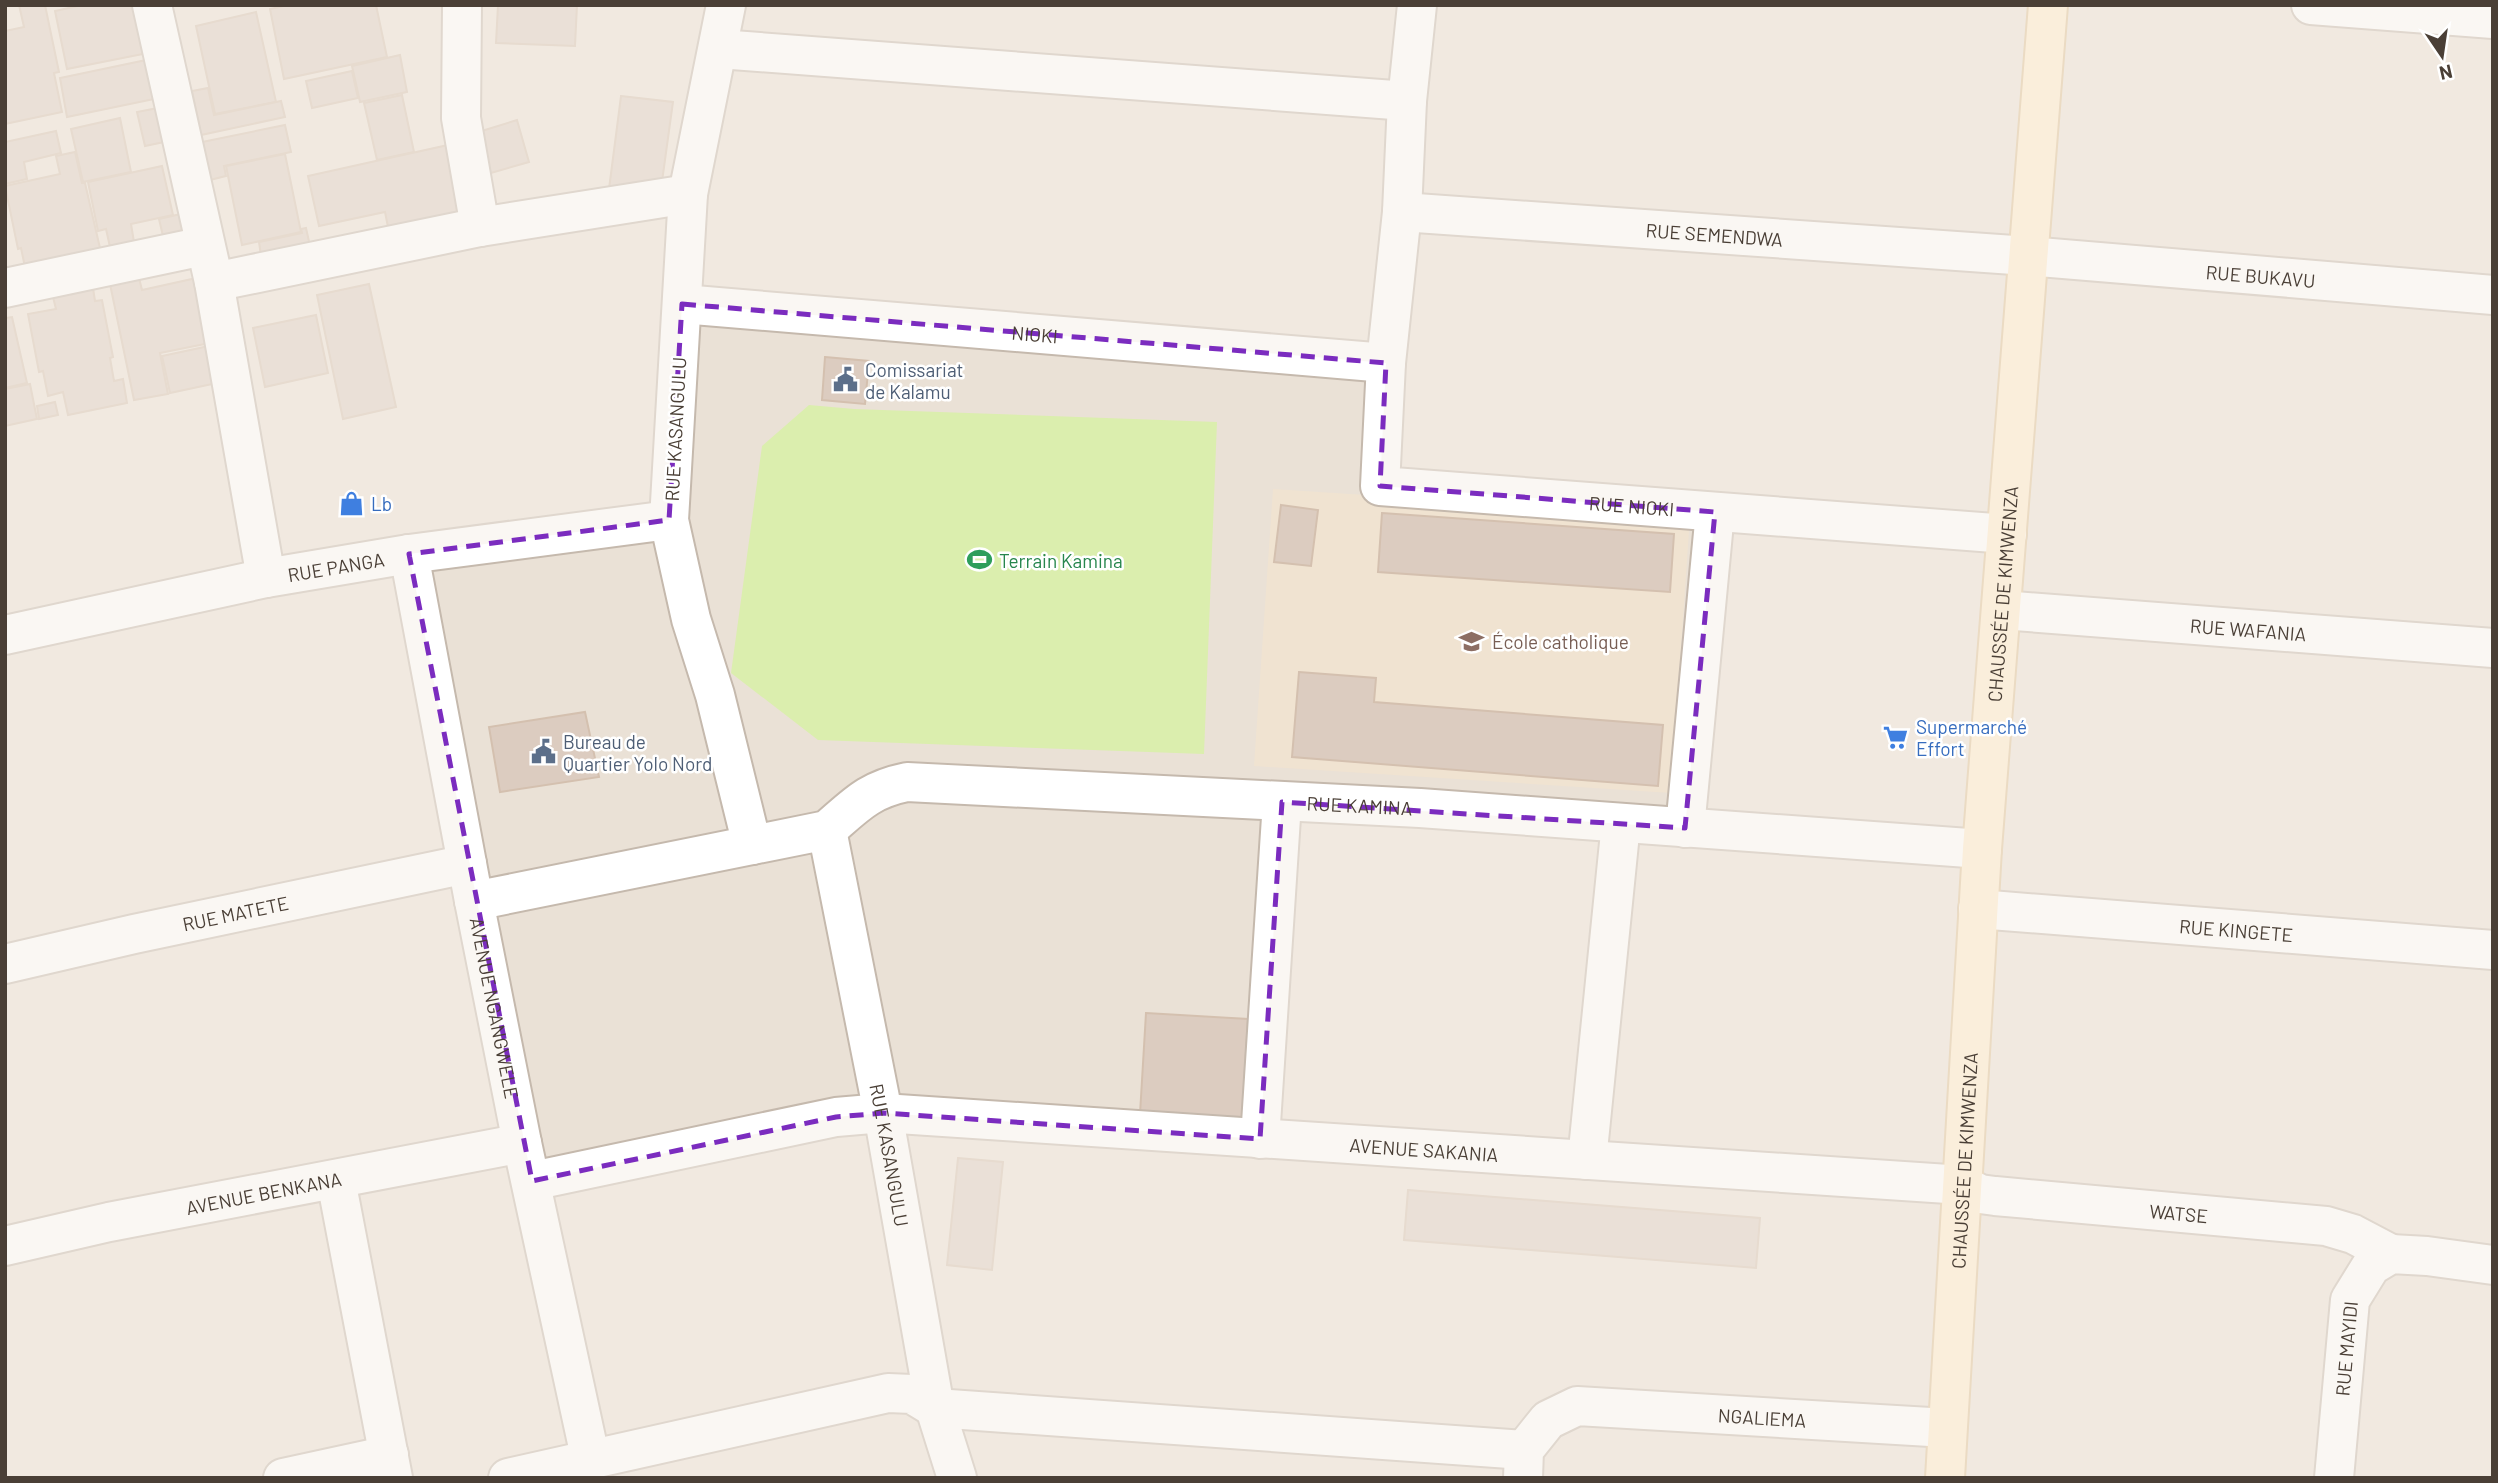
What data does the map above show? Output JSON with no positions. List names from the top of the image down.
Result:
{
  "streets": {
    "street": [
      "RUE SEMENDWA",
      "RUE BUKAVU",
      "NIOKI",
      "RUE KASANGULU",
      "RUE NIOKI",
      "RUE PANGA",
      "CHAUSSÉE DE KIMWENZA",
      "RUE WAFANIA",
      "RUE KAMINA",
      "RUE MATETE",
      "RUE KINGETE",
      "AVENUE NGANGWELE",
      "AVENUE SAKANIA",
      "AVENUE BENKANA",
      "WATSE",
      "RUE MAYIDI",
      "NGALIEMA"
    ]
  },
  "crossings": [
    ["RUE SEMENDWA", "RUE BUKAVU"],
    ["RUE SEMENDWA", "CHAUSSÉE DE KIMWENZA"],
    ["RUE BUKAVU", "CHAUSSÉE DE KIMWENZA"],
    ["NIOKI", "RUE KASANGULU"],
    ["NIOKI", "RUE NIOKI"],
    ["RUE KASANGULU", "RUE PANGA"],
    ["RUE KASANGULU", "RUE KAMINA"],
    ["RUE KASANGULU", "AVENUE SAKANIA"],
    ["RUE NIOKI", "CHAUSSÉE DE KIMWENZA"],
    ["RUE PANGA", "AVENUE NGANGWELE"],
    ["CHAUSSÉE DE KIMWENZA", "RUE WAFANIA"],
    ["CHAUSSÉE DE KIMWENZA", "RUE KAMINA"],
    ["CHAUSSÉE DE KIMWENZA", "RUE KINGETE"],
    ["CHAUSSÉE DE KIMWENZA", "AVENUE SAKANIA"],
    ["CHAUSSÉE DE KIMWENZA", "WATSE"],
    ["CHAUSSÉE DE KIMWENZA", "NGALIEMA"],
    ["RUE MATETE", "AVENUE NGANGWELE"],
    ["AVENUE NGANGWELE", "AVENUE SAKANIA"],
    ["AVENUE NGANGWELE", "AVENUE BENKANA"],
    ["AVENUE SAKANIA", "WATSE"],
    ["WATSE", "RUE MAYIDI"]
  ],
  "places": {
    "public building": ["Comissariat de Kalamu", "Bureau de Quartier Yolo Nord"],
    "shop": ["Lb"],
    "sports": ["Terrain Kamina"],
    "school or university": ["École catholique"],
    "supermarket": ["Supermarché Effort"]
  },
  "north": "bottom"
}
